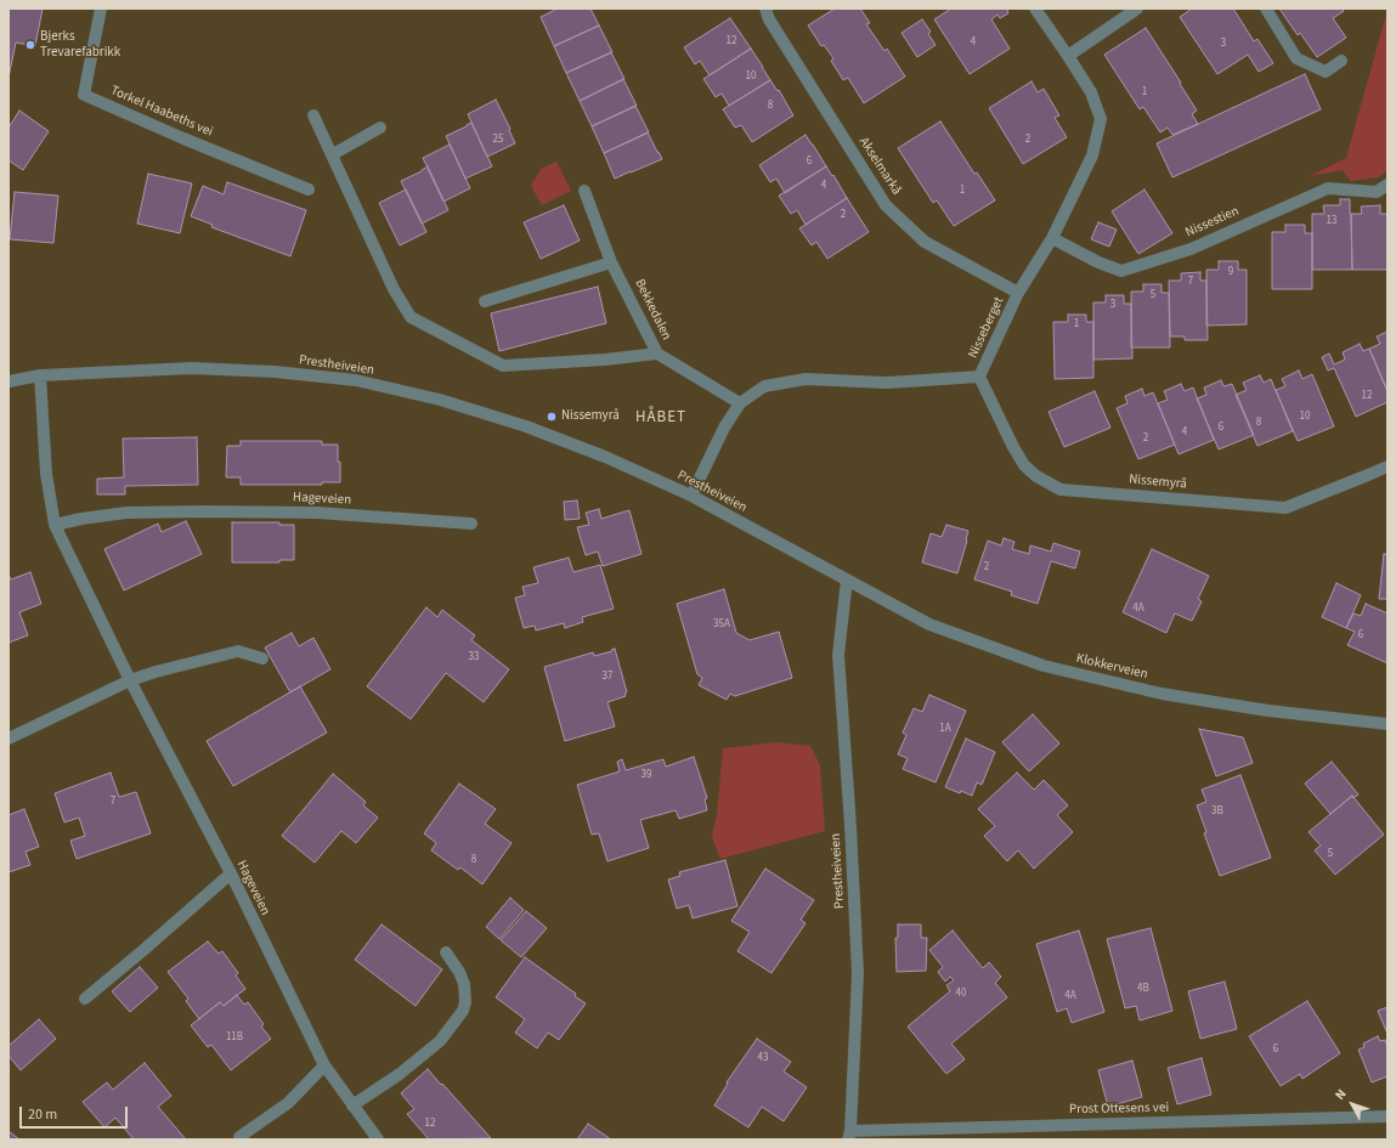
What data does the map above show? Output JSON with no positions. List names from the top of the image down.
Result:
{
  "streets": {
    "street": [
      "Torkel Haabeths vei",
      "Akselmarkå",
      "Nissestien",
      "Bekkedalen",
      "Nisseberget",
      "Prestheiveien",
      "Nissemyrå",
      "Hageveien",
      "Klokkerveien",
      "Prost Ottesens vei"
    ]
  },
  "crossings": [
    ["Akselmarkå", "Nisseberget"],
    ["Nissestien", "Nisseberget"],
    ["Bekkedalen", "Nisseberget"],
    ["Nisseberget", "Prestheiveien"],
    ["Nisseberget", "Nissemyrå"],
    ["Prestheiveien", "Hageveien"],
    ["Prestheiveien", "Klokkerveien"],
    ["Prestheiveien", "Prost Ottesens vei"]
  ],
  "districts": ["HÅBET"],
  "places": ["Bjerks Trevarefabrikk", "Nissemyrå"],
  "house_numbers": [
    "12",
    "4",
    "3",
    "10",
    "1",
    "8",
    "25",
    "2",
    "6",
    "4",
    "1",
    "2",
    "13",
    "9",
    "7",
    "5",
    "3",
    "1",
    "12",
    "10",
    "8",
    "6",
    "4",
    "2",
    "2",
    "4A",
    "35A",
    "6",
    "33",
    "37",
    "1A",
    "39",
    "7",
    "3B",
    "5",
    "8",
    "4B",
    "40",
    "4A",
    "11B",
    "6",
    "43",
    "12"
  ],
  "scale_bar": "20 m",
  "north": "top left"
}
